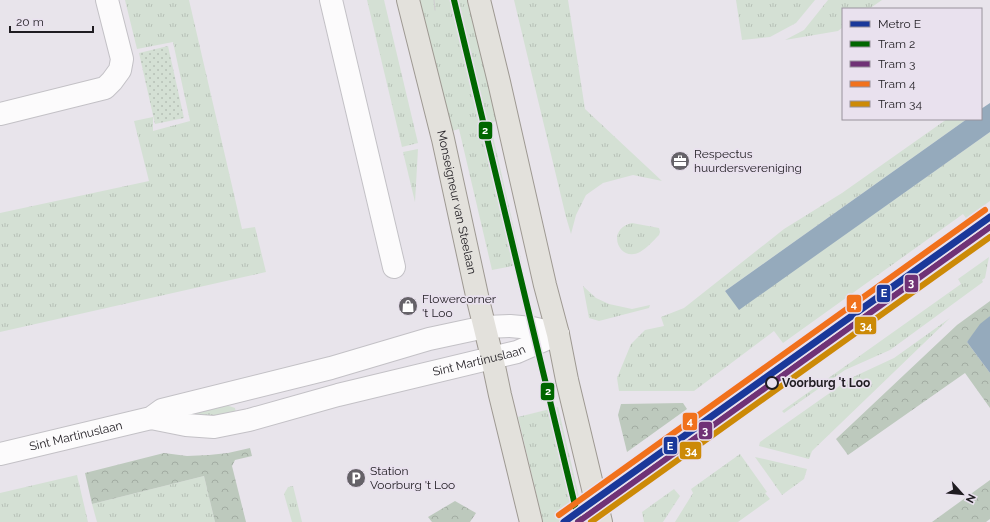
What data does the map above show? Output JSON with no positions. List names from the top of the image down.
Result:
{
  "streets": {
    "main road": ["Monseigneur van Steelaan"],
    "street": ["Sint Martinuslaan"]
  },
  "crossings": [
    ["Monseigneur van Steelaan", "Sint Martinuslaan"]
  ],
  "places": {
    "office": ["Respectus huurdersvereniging"],
    "shop": ["Flowercorner 't Loo"],
    "other": ["Voorburg 't Loo"],
    "parking": ["Station Voorburg 't Loo"]
  },
  "lines": [
    "tram line 2",
    "tram line 4",
    "metro line E",
    "tram line 3",
    "tram line 34"
  ],
  "legend": [
    "Metro E",
    "Tram 2",
    "Tram 3",
    "Tram 4",
    "Tram 34"
  ],
  "scale_bar": "20 m",
  "north": "bottom right"
}
